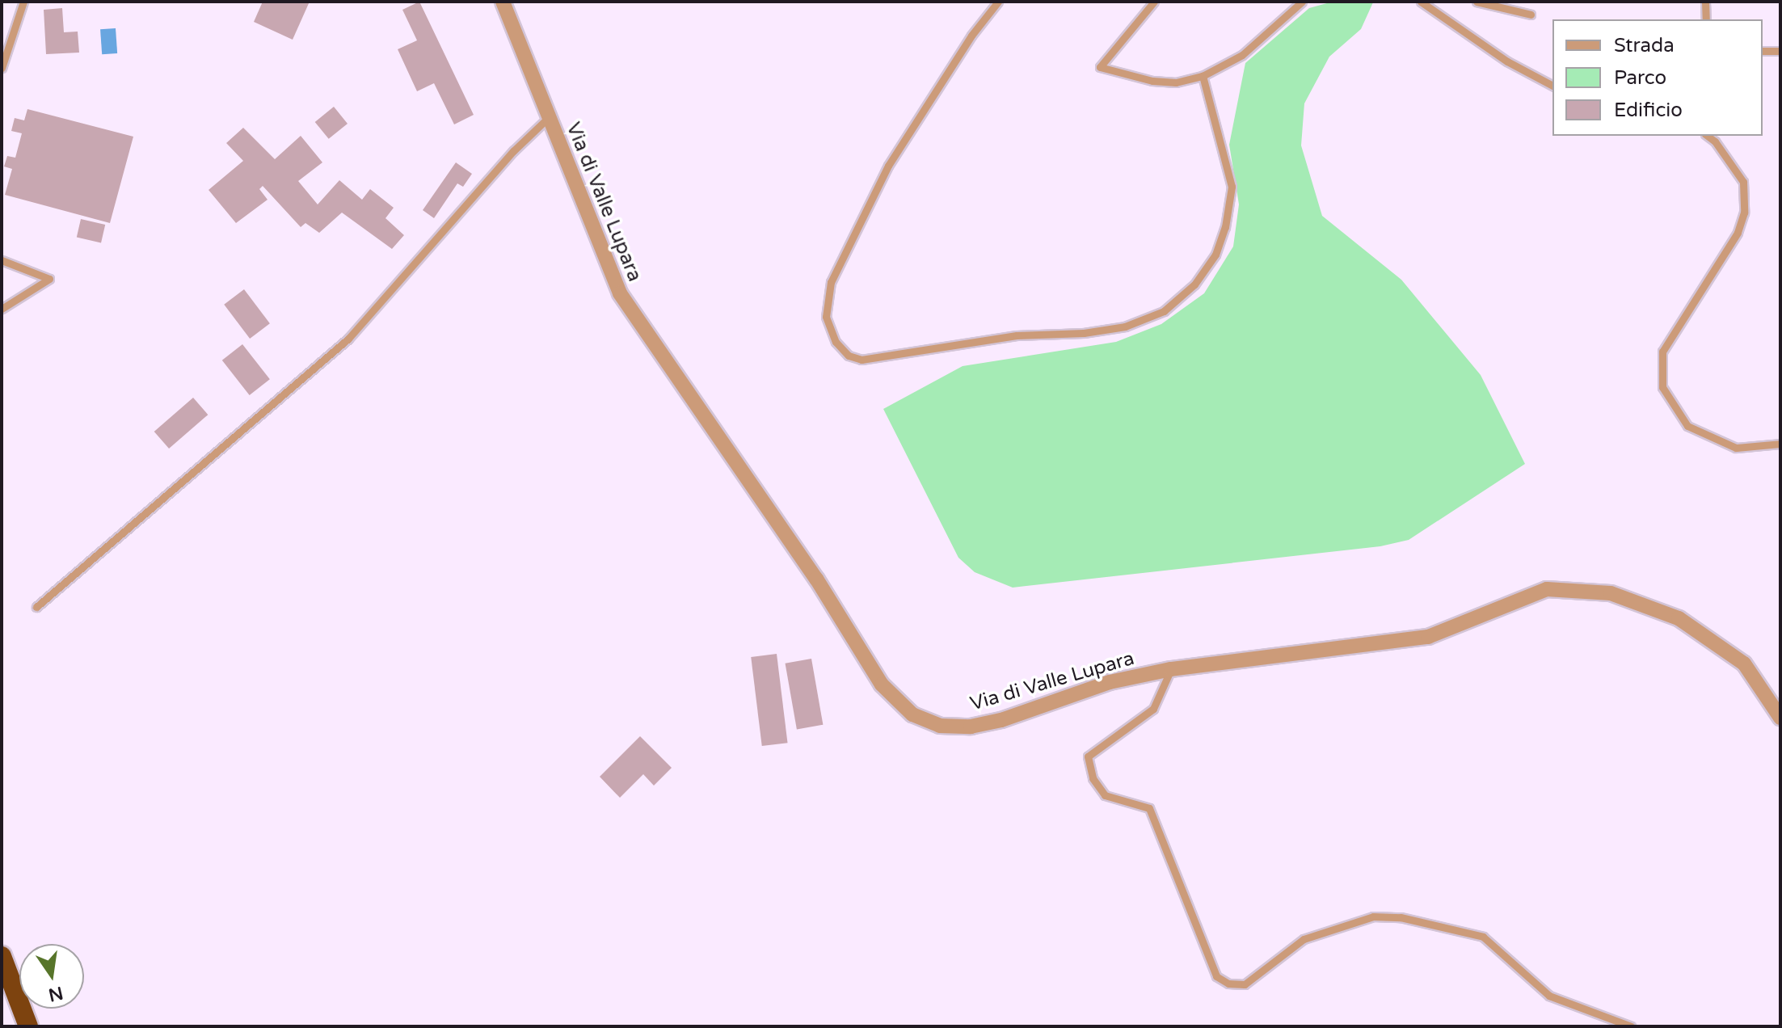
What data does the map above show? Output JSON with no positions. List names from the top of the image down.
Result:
{
  "streets": {
    "street": ["Via di Valle Lupara"]
  },
  "legend": ["Strada", "Parco", "Edificio"],
  "north": "bottom"
}
